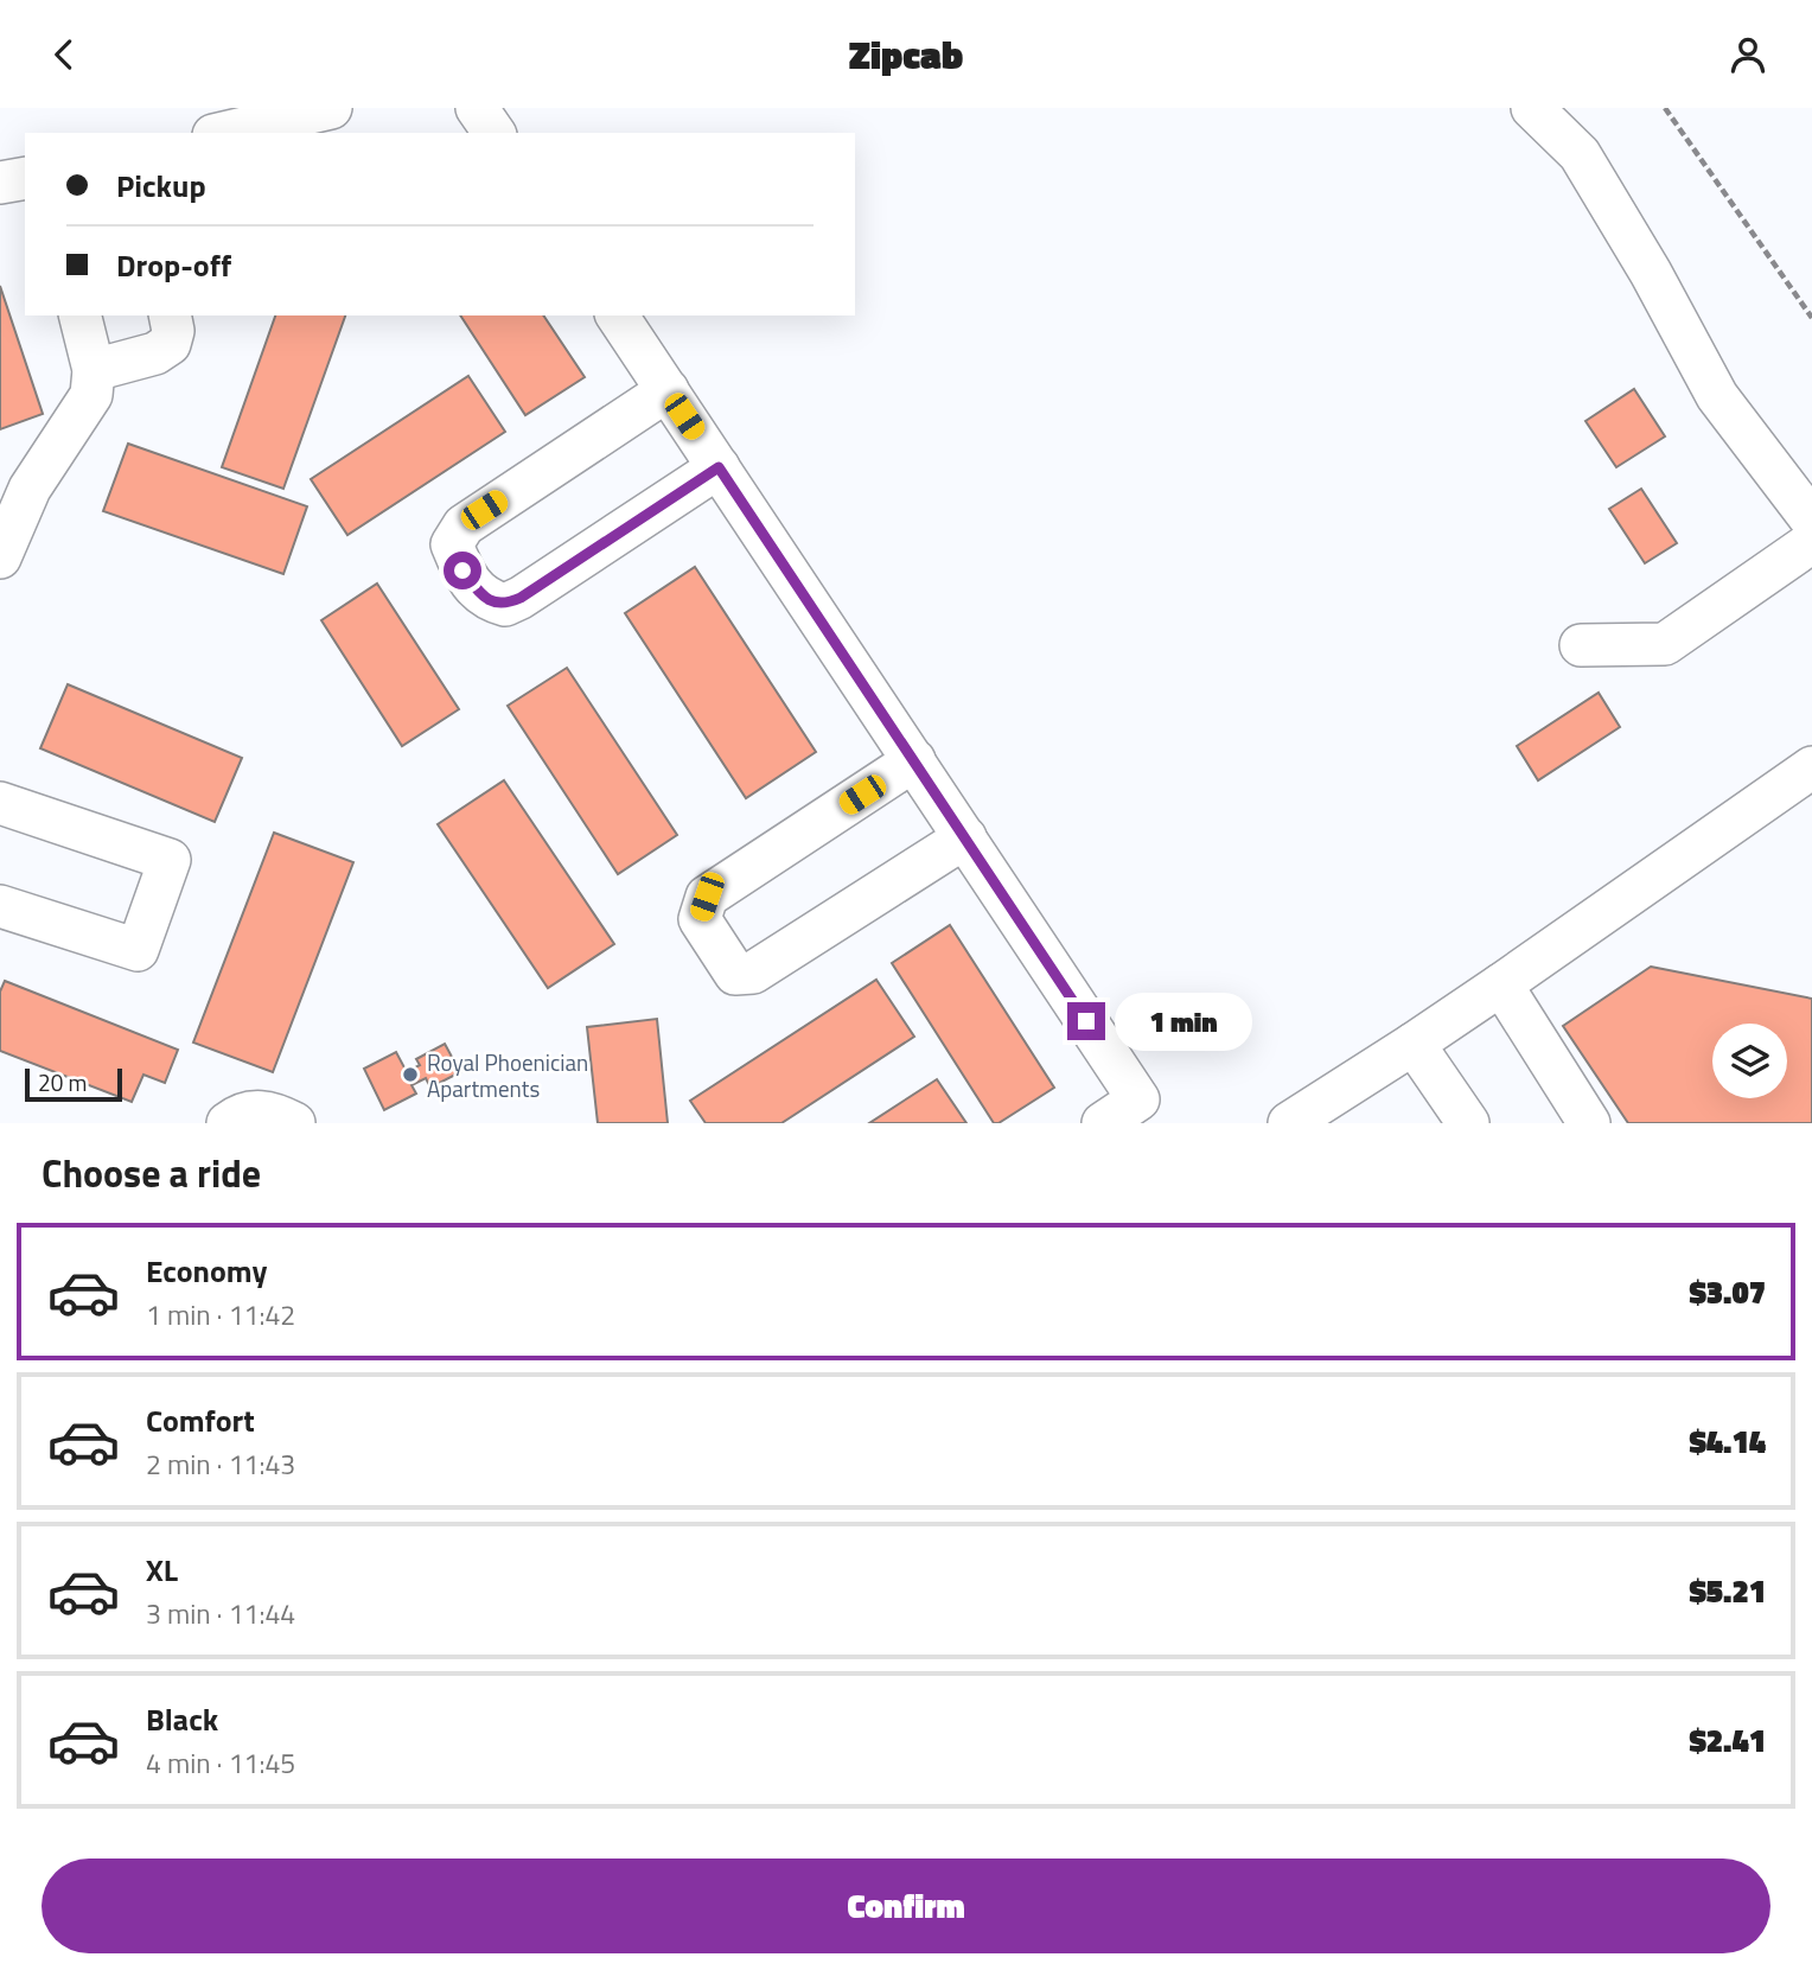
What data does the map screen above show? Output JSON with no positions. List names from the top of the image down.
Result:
{
  "places": ["Royal Phoenician Apartments"],
  "scale_bar": "20 m",
  "page": {
    "header": "Zipcab",
    "banner": ["Pickup", "Drop-off"],
    "bubble": "1 min",
    "scale": "20 m",
    "heading": "Choose a ride",
    "list": [
      {
        "name": "Economy",
        "note": "1 min · 11:42",
        "value": "$3.07"
      },
      {
        "name": "Comfort",
        "note": "2 min · 11:43",
        "value": "$4.14"
      },
      {
        "name": "XL",
        "note": "3 min · 11:44",
        "value": "$5.21"
      },
      {
        "name": "Black",
        "note": "4 min · 11:45",
        "value": "$2.41"
      }
    ],
    "buttons": "Confirm"
  }
}
